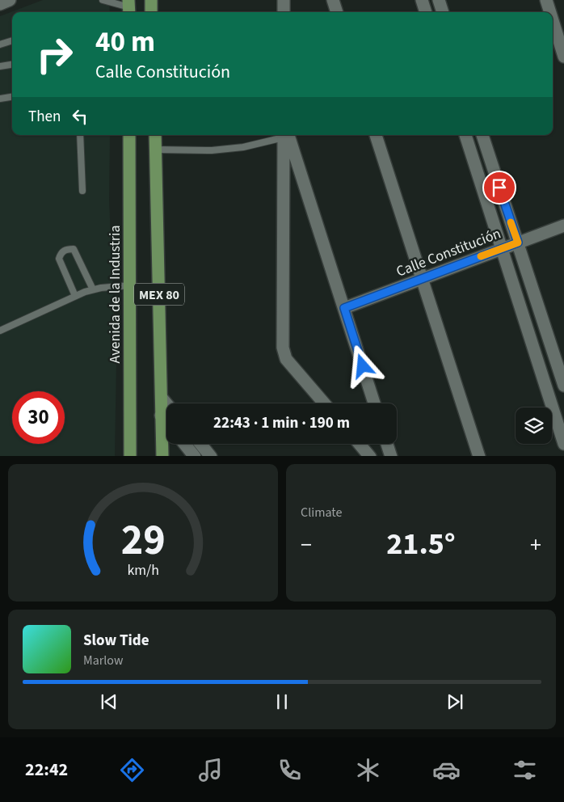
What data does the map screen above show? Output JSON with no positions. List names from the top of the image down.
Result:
{
  "streets": {
    "main road": ["Avenida de la Industria", "MEX 80"],
    "street": ["Calle Constitución"]
  },
  "page": {
    "turn": ["40 m", "Calle Constitución"],
    "then": "Then",
    "limit": "30",
    "trip": "22:43 · 1 min · 190 m",
    "tile": "Climate",
    "heat": ["−", "21.5°", "+"],
    "song": ["Slow Tide", "Marlow"],
    "tabs": "22:42",
    "gauge": ["29", "km/h"]
  }
}
